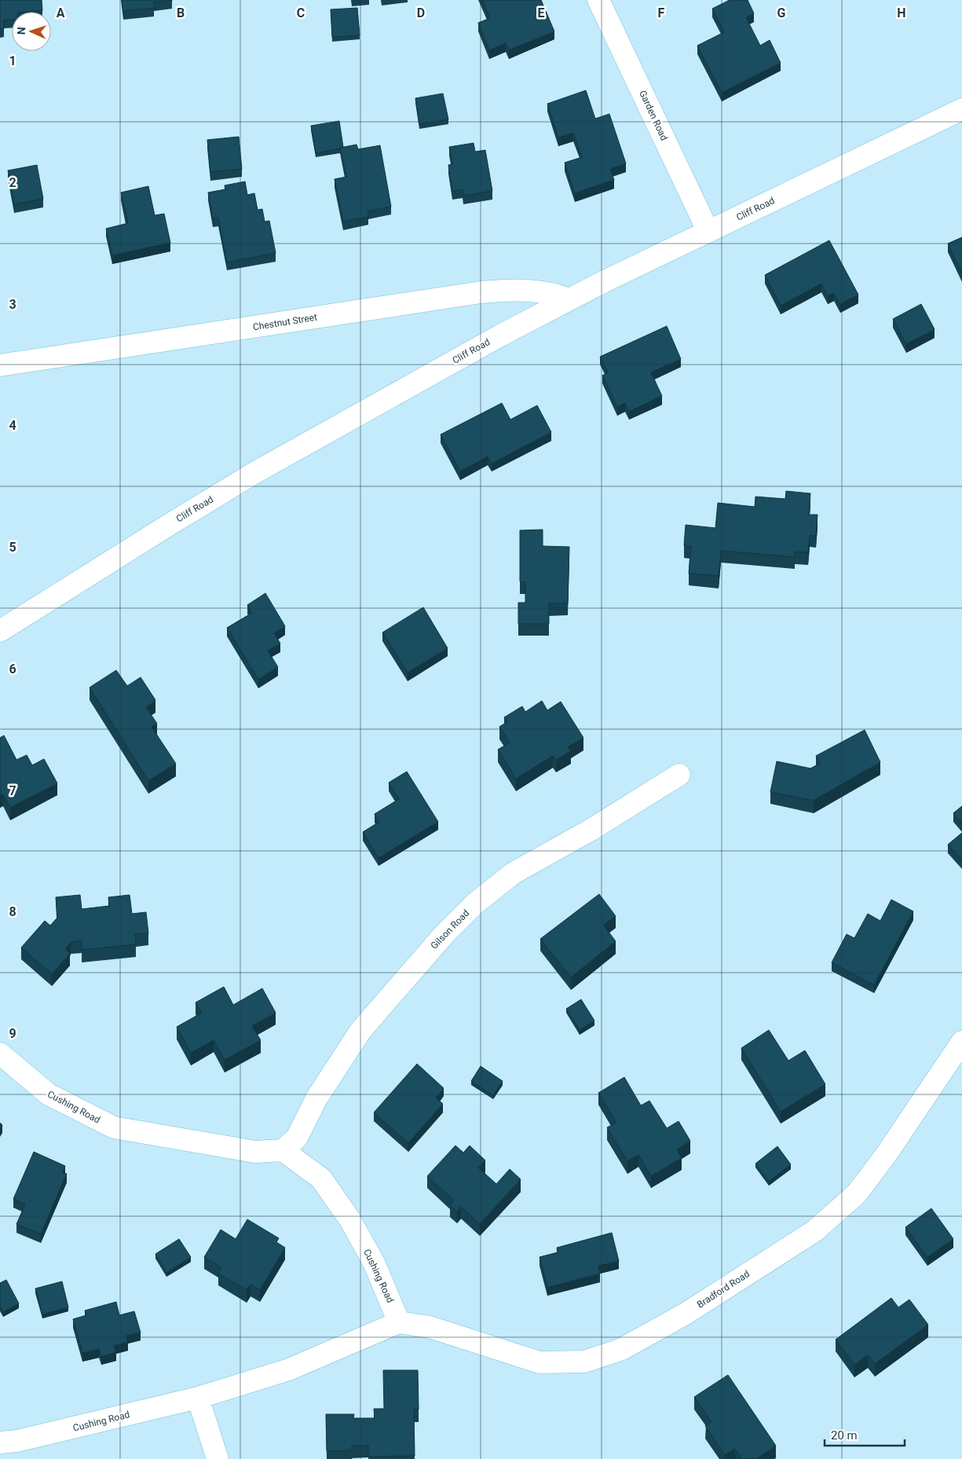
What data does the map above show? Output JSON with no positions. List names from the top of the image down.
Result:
{
  "streets": {
    "street": [
      "Garden Road",
      "Cliff Road",
      "Chestnut Street",
      "Gilson Road",
      "Cushing Road",
      "Bradford Road"
    ]
  },
  "crossings": [
    ["Garden Road", "Cliff Road"],
    ["Cliff Road", "Chestnut Street"],
    ["Gilson Road", "Cushing Road"],
    ["Cushing Road", "Bradford Road"]
  ],
  "scale_bar": "20 m",
  "north": "left",
  "grid": {
    "columns": [
      "A",
      "B",
      "C",
      "D",
      "E",
      "F",
      "G",
      "H"
    ],
    "rows": [
      "1",
      "2",
      "3",
      "4",
      "5",
      "6",
      "7",
      "8",
      "9"
    ]
  }
}
